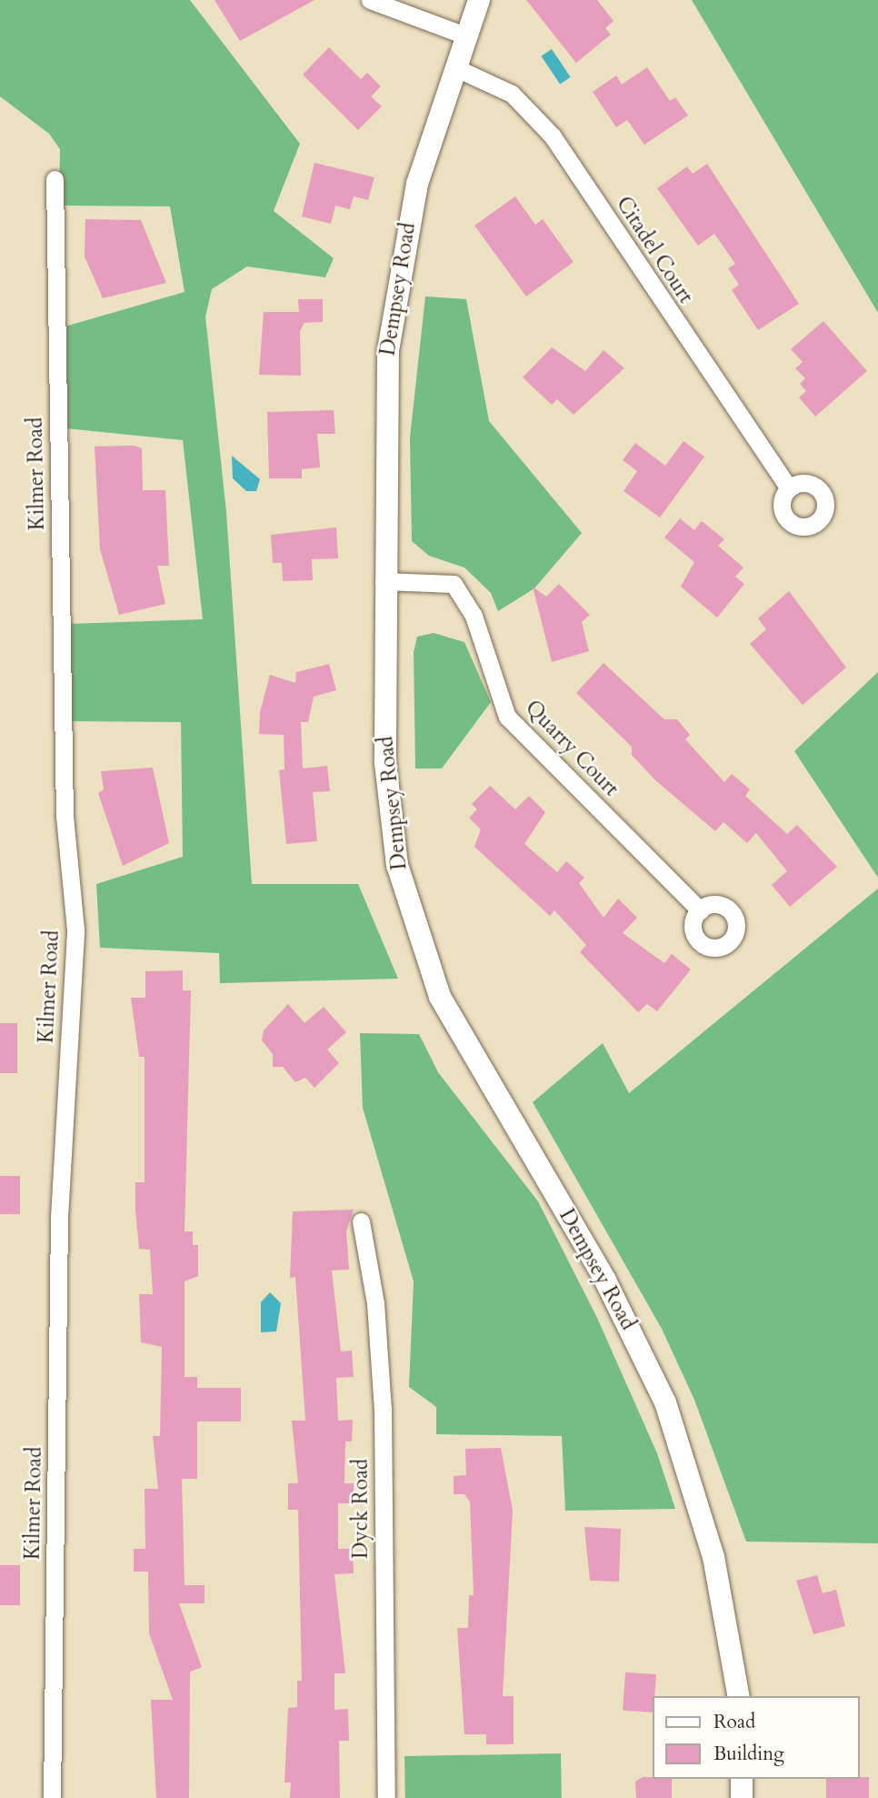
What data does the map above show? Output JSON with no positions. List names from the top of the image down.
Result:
{
  "streets": {
    "street": [
      "Citadel Court",
      "Dempsey Road",
      "Kilmer Road",
      "Quarry Court",
      "Dyck Road"
    ]
  },
  "crossings": [
    ["Citadel Court", "Dempsey Road"],
    ["Dempsey Road", "Quarry Court"]
  ],
  "legend": ["Road", "Building"]
}
